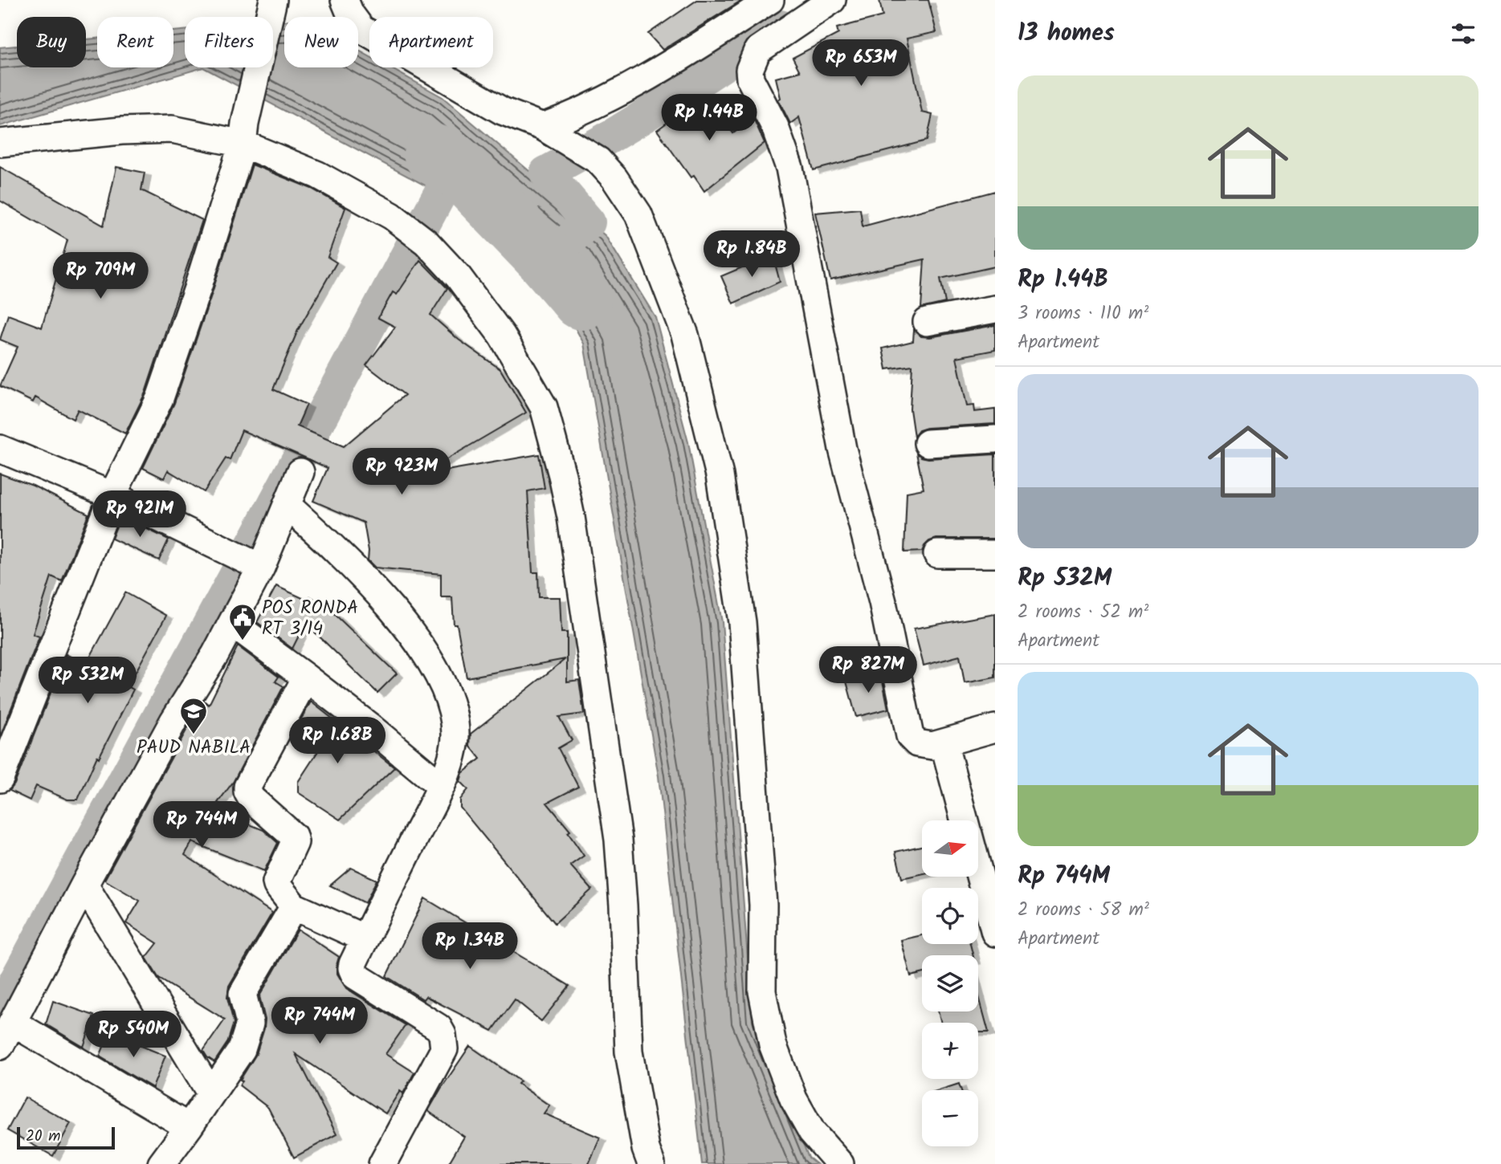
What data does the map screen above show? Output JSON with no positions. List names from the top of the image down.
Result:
{
  "places": {
    "public building": ["POS RONDA RT 3/14"],
    "school or university": ["PAUD NABILA"]
  },
  "scale_bar": "20 m",
  "north": "right",
  "page": {
    "heading": "13 homes",
    "chip": [
      "Buy",
      "Rent",
      "Filters",
      "New",
      "Apartment"
    ],
    "price": [
      "Rp 653M",
      "Rp 1.44B",
      "Rp 1.84B",
      "Rp 709M",
      "Rp 923M",
      "Rp 921M",
      "Rp 827M",
      "Rp 532M",
      "Rp 1.68B",
      "Rp 744M",
      "Rp 1.34B",
      "Rp 744M",
      "Rp 540M"
    ],
    "list": [
      {
        "name": "Rp 1.44B",
        "note": "3 rooms · 110 m² · Apartment"
      },
      {
        "name": "Rp 532M",
        "note": "2 rooms · 52 m² · Apartment"
      },
      {
        "name": "Rp 744M",
        "note": "2 rooms · 58 m² · Apartment"
      }
    ],
    "map_buttons": ["+", "−"],
    "scale": "20 m"
  }
}
